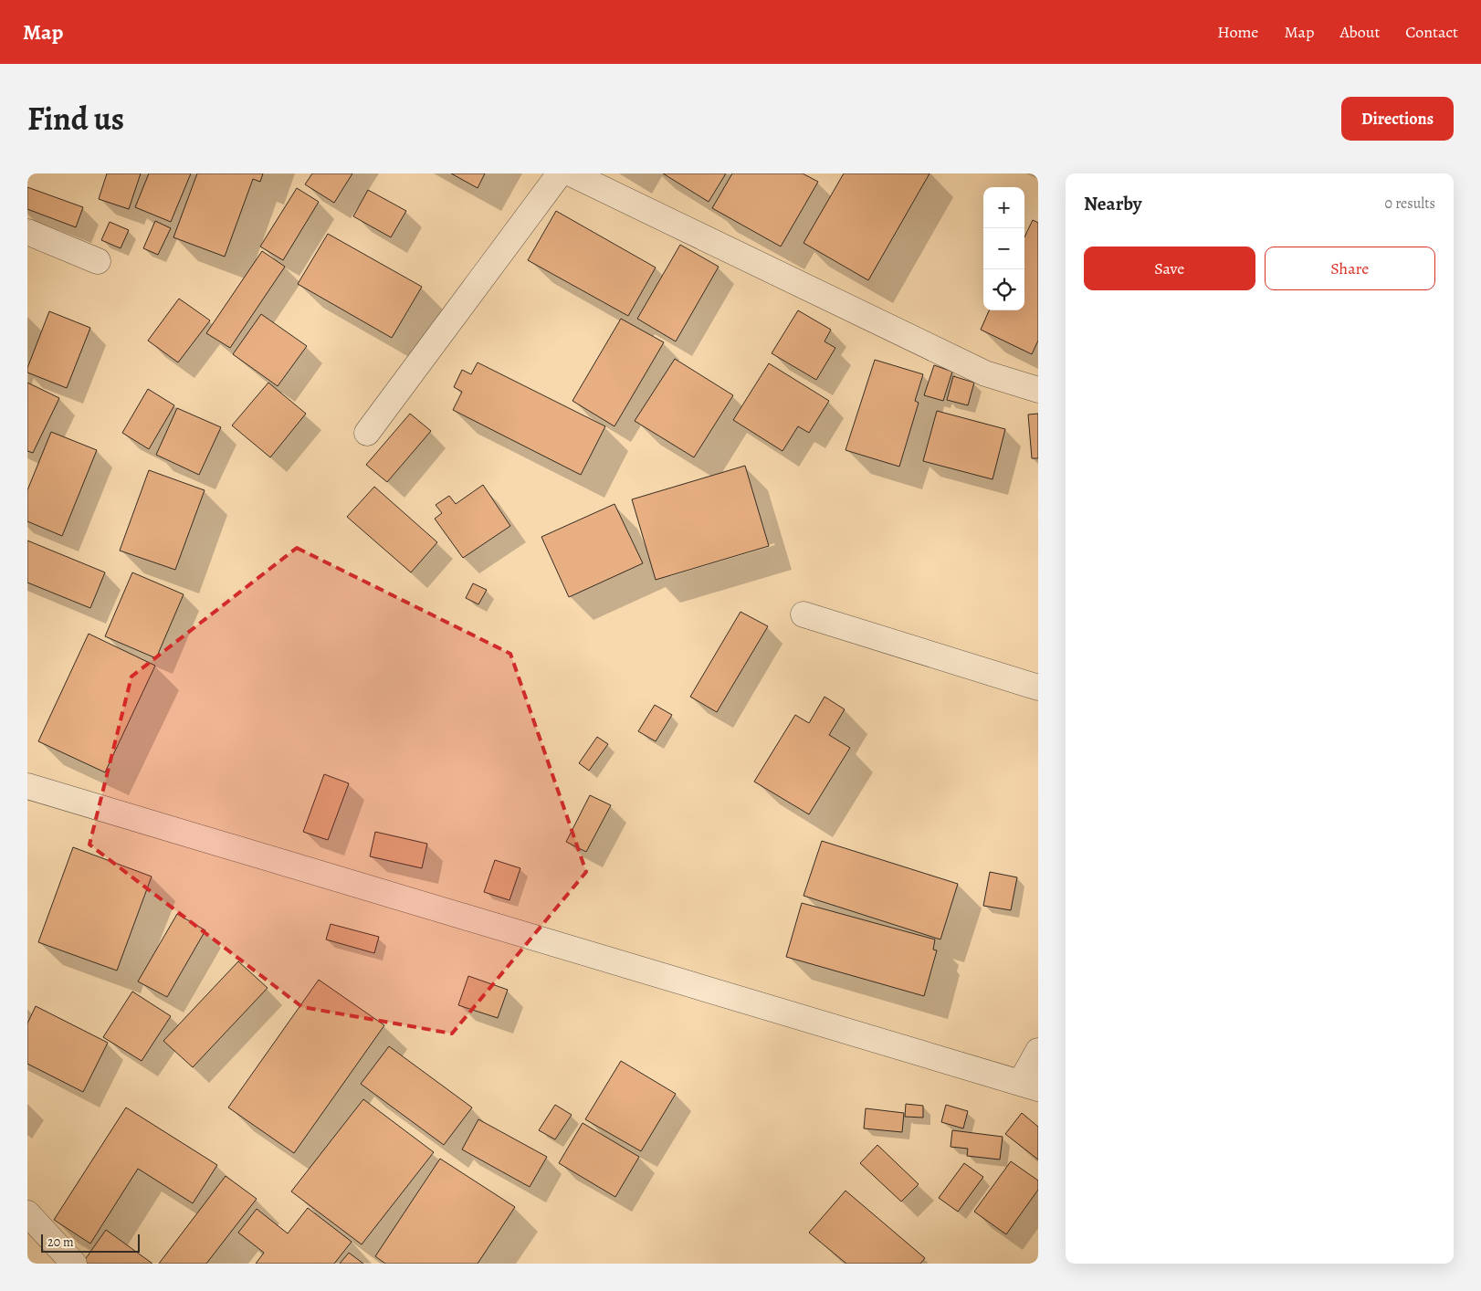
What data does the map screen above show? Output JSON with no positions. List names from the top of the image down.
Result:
{
  "scale_bar": "20 m",
  "page": {
    "header": "Map",
    "nav": [
      "Home",
      "Map",
      "About",
      "Contact"
    ],
    "title": "Find us",
    "buttons": [
      "Directions",
      ["Save", "Share"]
    ],
    "heading": ["Nearby", "0 results"],
    "map_buttons": ["+", "−"],
    "scale": "20 m"
  }
}
